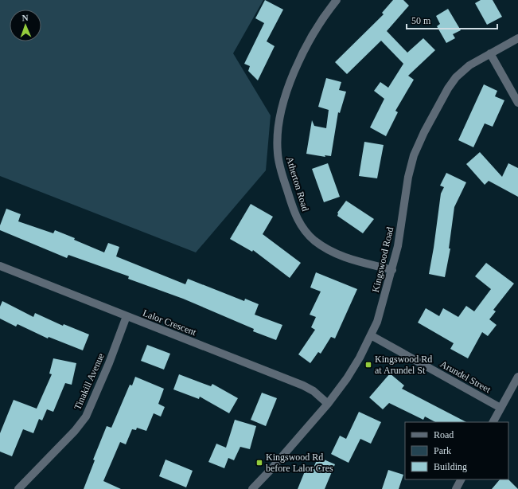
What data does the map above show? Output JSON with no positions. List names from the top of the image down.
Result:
{
  "streets": {
    "street": [
      "Atherton Road",
      "Kingswood Road",
      "Lalor Crescent",
      "Arundel Street",
      "Tinakill Avenue"
    ]
  },
  "crossings": [
    ["Atherton Road", "Kingswood Road"],
    ["Kingswood Road", "Lalor Crescent"],
    ["Kingswood Road", "Arundel Street"],
    ["Lalor Crescent", "Tinakill Avenue"]
  ],
  "places": {
    "transit": ["Kingswood Rd at Arundel St", "Kingswood Rd before Lalor Cres"]
  },
  "legend": ["Road", "Park", "Building"],
  "scale_bar": "50 m",
  "north": "top"
}
